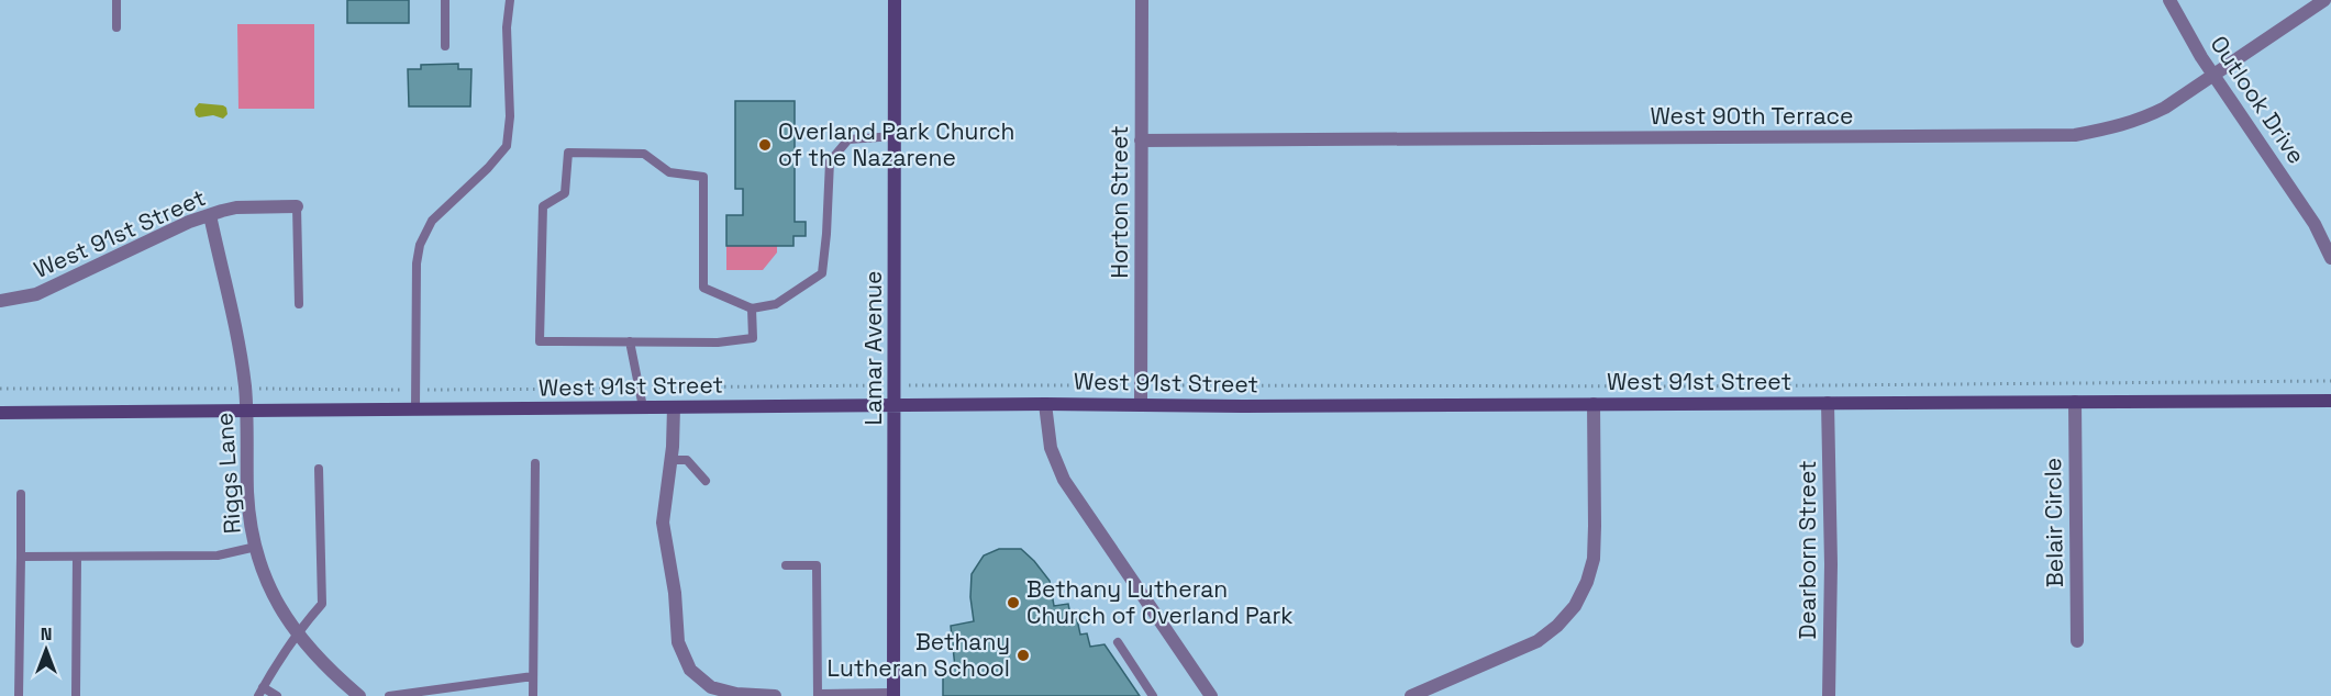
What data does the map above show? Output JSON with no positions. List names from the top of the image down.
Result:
{
  "streets": {
    "street": [
      "Outlook Drive",
      "West 90th Terrace",
      "Horton Street",
      "West 91st Street",
      "Lamar Avenue",
      "Riggs Lane",
      "Belair Circle",
      "Dearborn Street"
    ]
  },
  "crossings": [
    ["Outlook Drive", "West 90th Terrace"],
    ["West 90th Terrace", "Horton Street"],
    ["Horton Street", "West 91st Street"],
    ["West 91st Street", "Lamar Avenue"],
    ["West 91st Street", "Riggs Lane"],
    ["West 91st Street", "Belair Circle"],
    ["West 91st Street", "Dearborn Street"]
  ],
  "places": ["Overland Park Church of the Nazarene", "Bethany Lutheran Church of Overland Park", "Bethany Lutheran School"],
  "north": "top"
}
